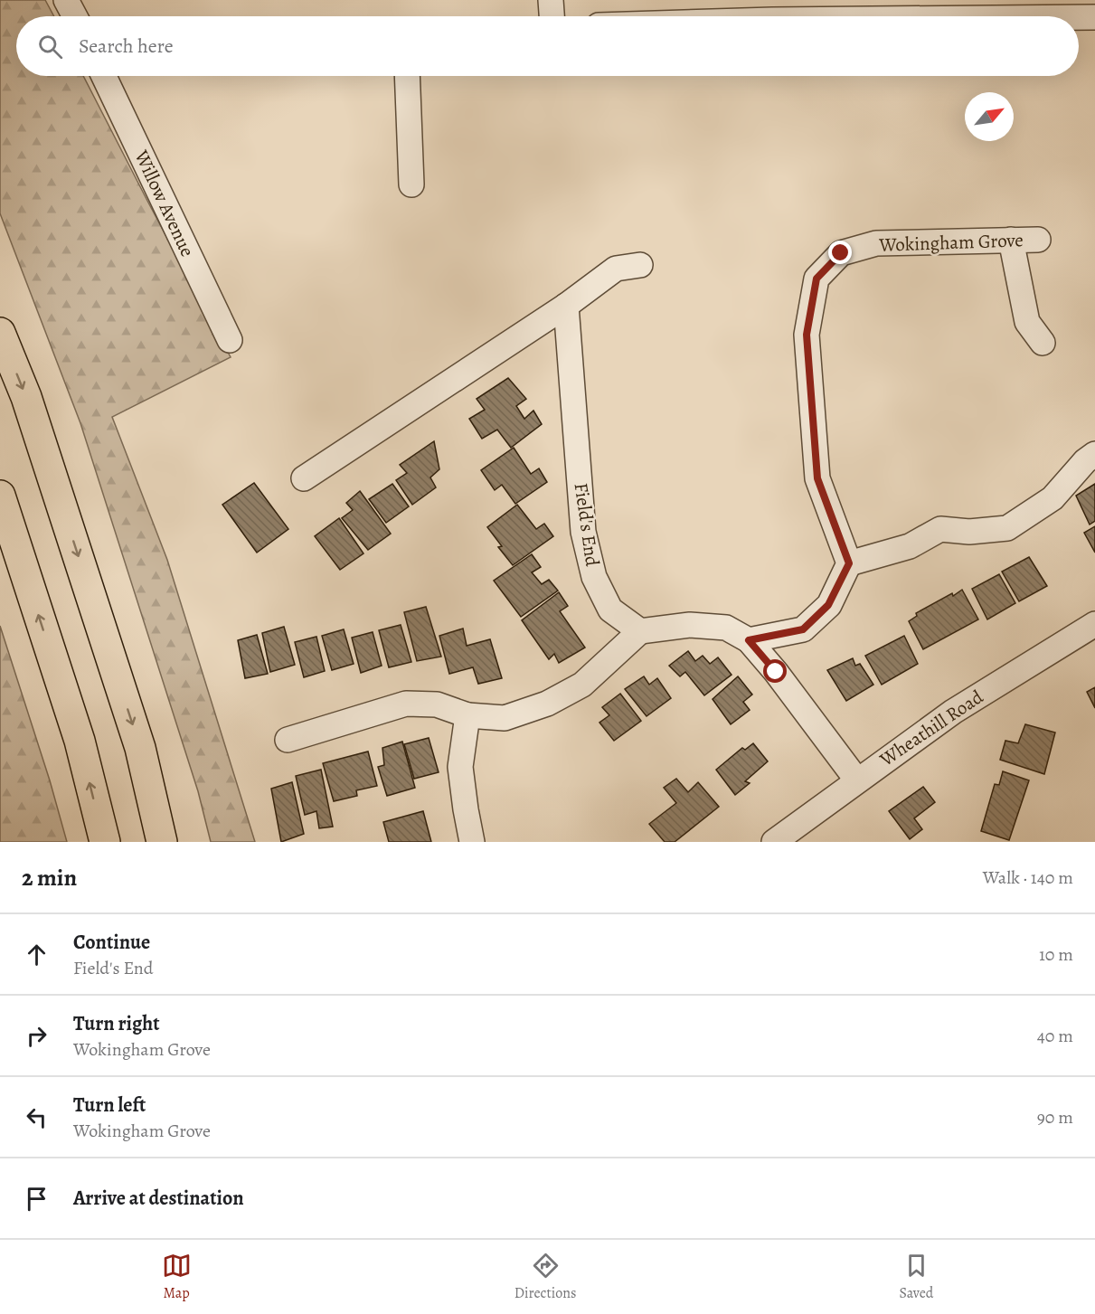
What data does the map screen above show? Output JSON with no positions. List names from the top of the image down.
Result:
{
  "streets": {
    "street": [
      "Willow Avenue",
      "Wokingham Grove",
      "Field's End",
      "Wheathill Road"
    ]
  },
  "north": "top right",
  "page": {
    "search": "Search here",
    "heading": ["2 min", "Walk · 140 m"],
    "list": [
      ["Continue", "Field's End", "10 m"],
      ["Turn right", "Wokingham Grove", "40 m"],
      ["Turn left", "Wokingham Grove", "90 m"],
      "Arrive at destination"
    ],
    "nav": ["Map", "Directions", "Saved"]
  }
}
